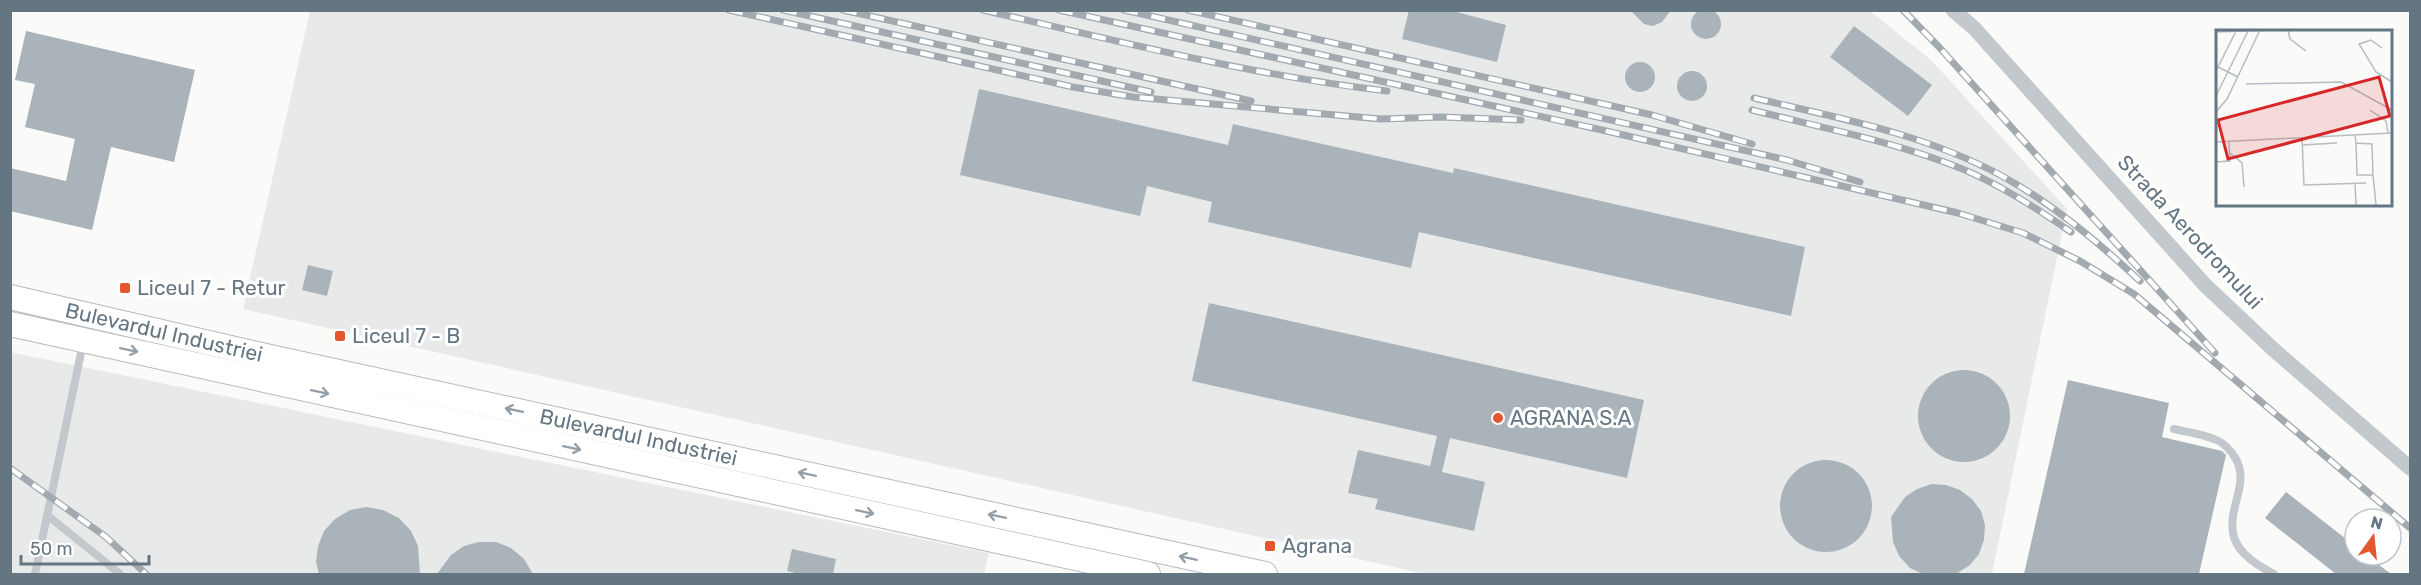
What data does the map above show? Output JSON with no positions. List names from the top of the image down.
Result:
{
  "streets": {
    "main road": ["Bulevardul Industriei"],
    "street": ["Strada Aerodromului"]
  },
  "places": {
    "transit": ["Liceul 7 - Retur", "Liceul 7 - B", "Agrana"],
    "other": ["AGRANA S.A"]
  },
  "scale_bar": "50 m",
  "north": "top"
}
